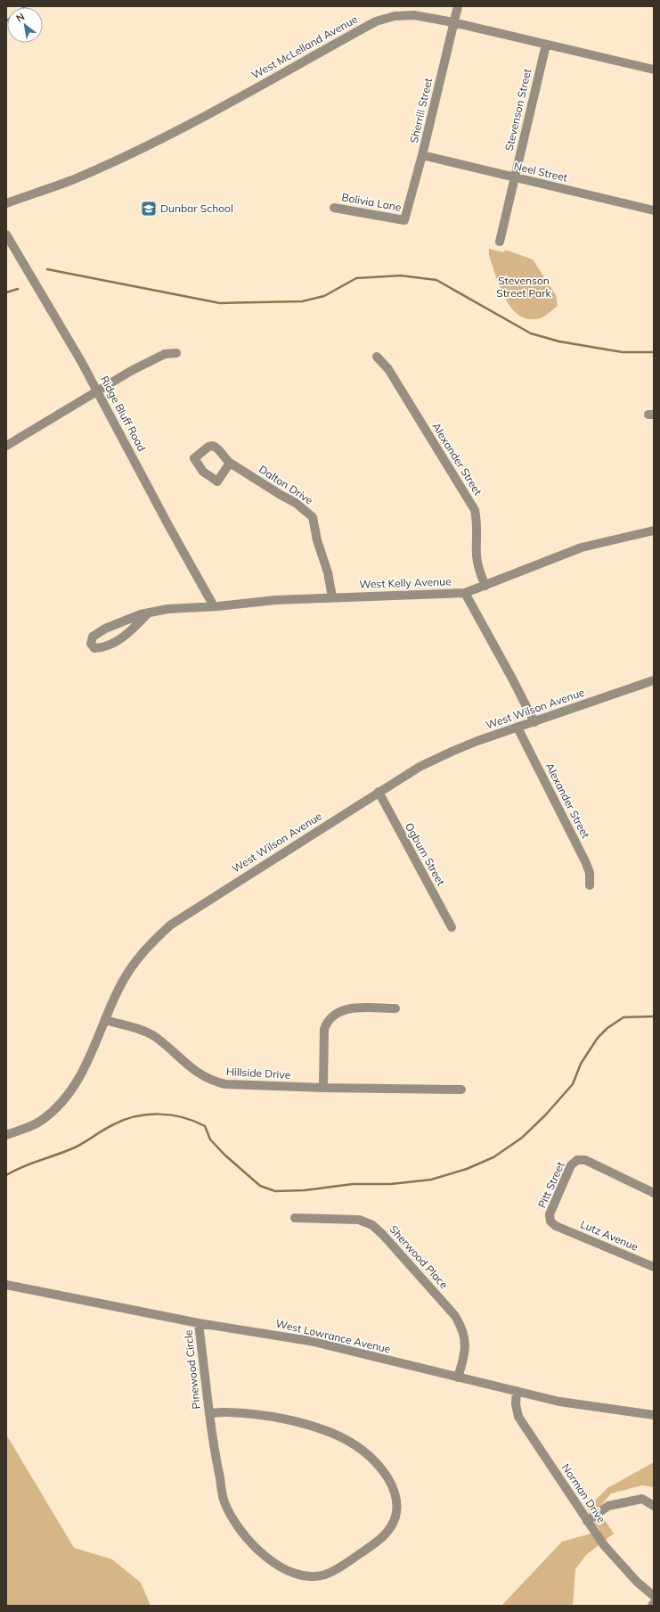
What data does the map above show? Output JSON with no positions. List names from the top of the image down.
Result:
{
  "streets": {
    "street": [
      "West McLelland Avenue",
      "Stevenson Street",
      "Sherrill Street",
      "Neel Street",
      "Bolivia Lane",
      "Ridge Bluff Road",
      "Alexander Street",
      "Dalton Drive",
      "West Kelly Avenue",
      "West Wilson Avenue",
      "Ogburn Street",
      "Hillside Drive",
      "Pitt Street",
      "Lutz Avenue",
      "Sherwood Place",
      "West Lowrance Avenue",
      "Pinewood Circle",
      "Norman Drive"
    ]
  },
  "crossings": [
    ["West McLelland Avenue", "Stevenson Street"],
    ["West McLelland Avenue", "Sherrill Street"],
    ["Stevenson Street", "Neel Street"],
    ["Sherrill Street", "Neel Street"],
    ["Sherrill Street", "Bolivia Lane"],
    ["Ridge Bluff Road", "West Kelly Avenue"],
    ["Alexander Street", "West Kelly Avenue"],
    ["Alexander Street", "West Wilson Avenue"],
    ["Dalton Drive", "West Kelly Avenue"],
    ["West Wilson Avenue", "Ogburn Street"],
    ["West Wilson Avenue", "Hillside Drive"],
    ["Pitt Street", "Lutz Avenue"],
    ["Sherwood Place", "West Lowrance Avenue"],
    ["West Lowrance Avenue", "Pinewood Circle"],
    ["West Lowrance Avenue", "Norman Drive"]
  ],
  "parks": ["Stevenson Street Park"],
  "places": {
    "school or university": ["Dunbar School"]
  },
  "north": "top left"
}
